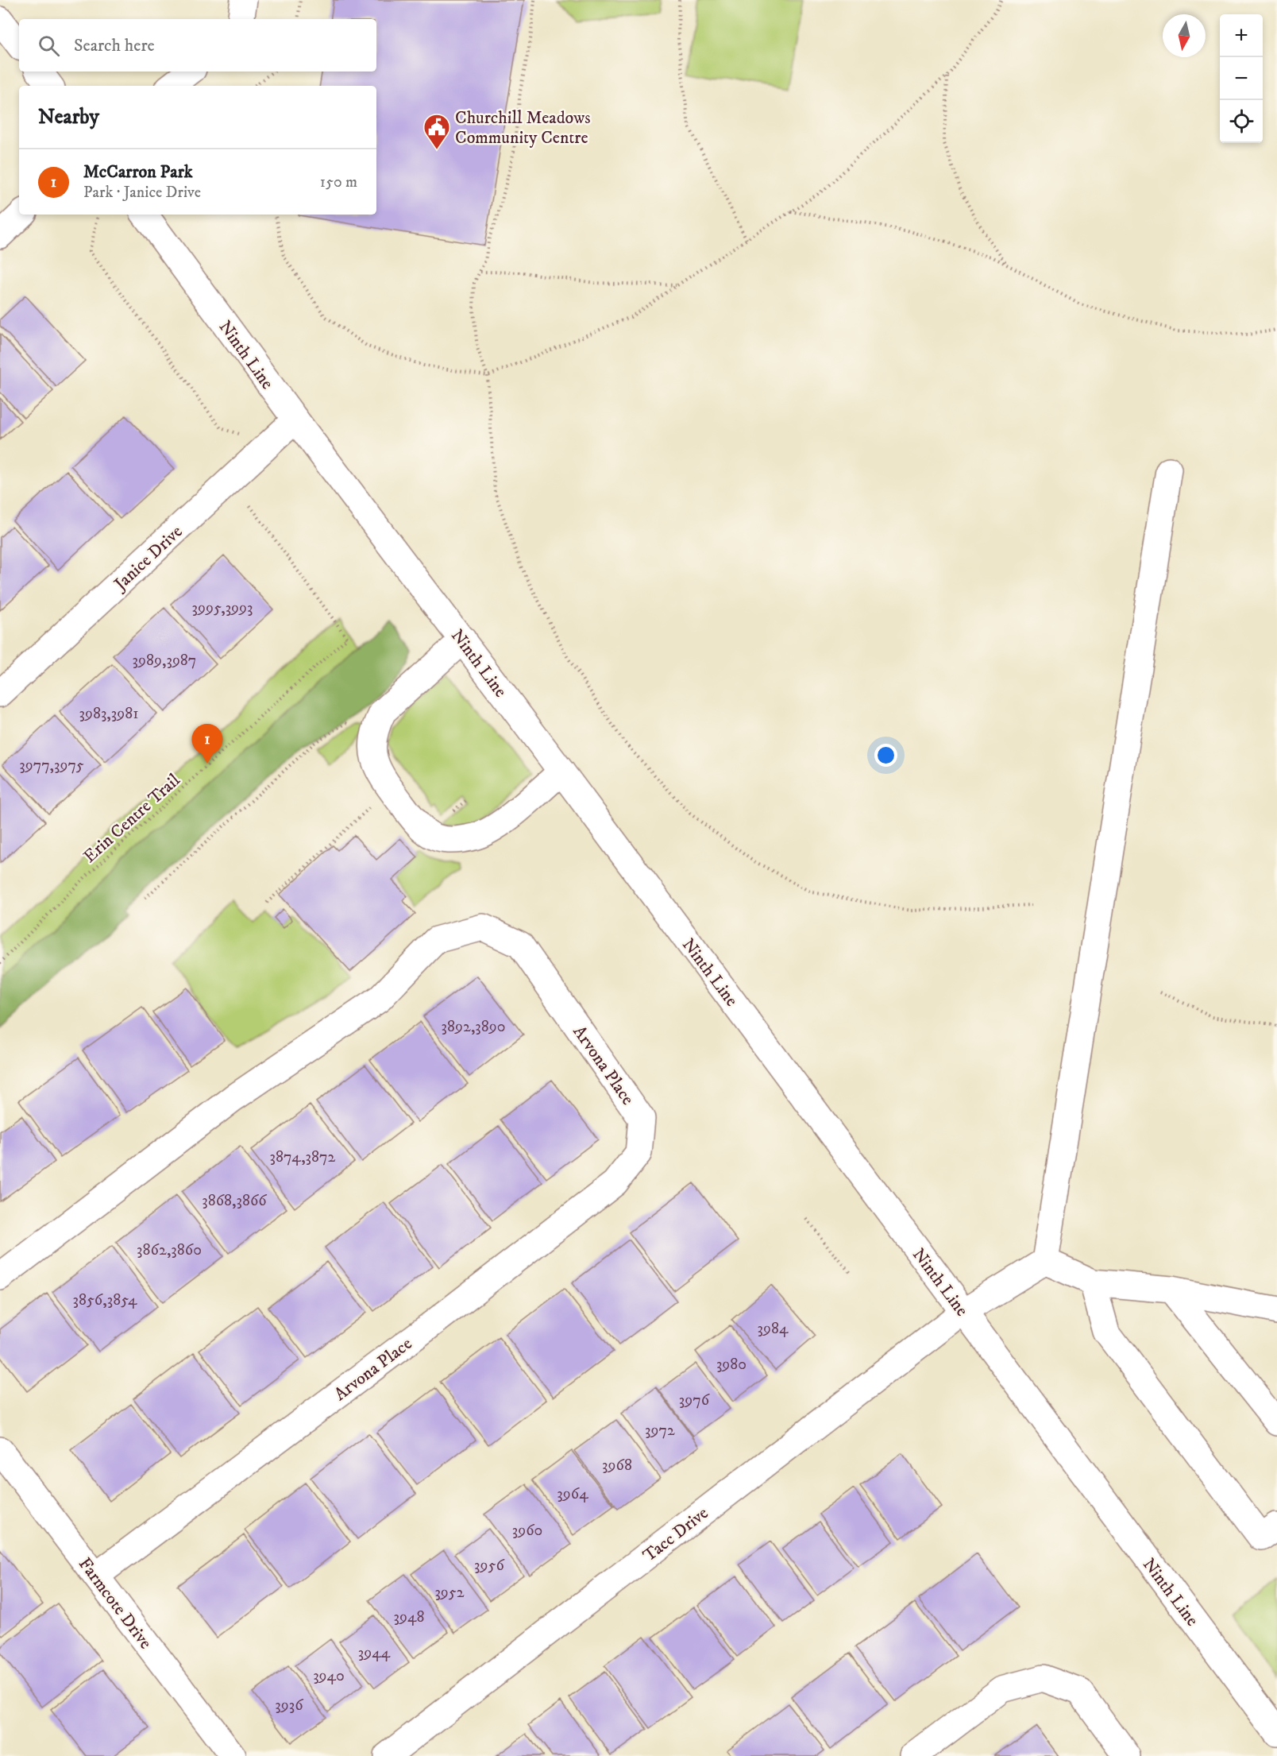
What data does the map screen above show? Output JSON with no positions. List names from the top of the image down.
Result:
{
  "streets": {
    "street": [
      "Ninth Line",
      "Janice Drive",
      "Arvona Place",
      "Tacc Drive",
      "Farmcote Drive"
    ],
    "path": ["Erin Centre Trail"]
  },
  "crossings": [
    ["Ninth Line", "Janice Drive"],
    ["Ninth Line", "Tacc Drive"],
    ["Arvona Place", "Farmcote Drive"]
  ],
  "places": {
    "public building": ["Churchill Meadows Community Centre"]
  },
  "house_numbers": [
    "3995,3993",
    "3989,3987",
    "3983,3981",
    "3977,3975",
    "3892,3890",
    "3874,3872",
    "3868,3866",
    "3862,3860",
    "3856,3854",
    "3984",
    "3980",
    "3976",
    "3972",
    "3968",
    "3964",
    "3960",
    "3956",
    "3952",
    "3948",
    "3944",
    "3940",
    "3936"
  ],
  "north": "bottom",
  "page": {
    "map_buttons": ["+", "−"],
    "search": "Search here",
    "heading": "Nearby",
    "list": [
      {
        "mark": "1",
        "name": "McCarron Park",
        "note": "Park · Janice Drive",
        "value": "150 m"
      }
    ],
    "pins": "1"
  }
}
